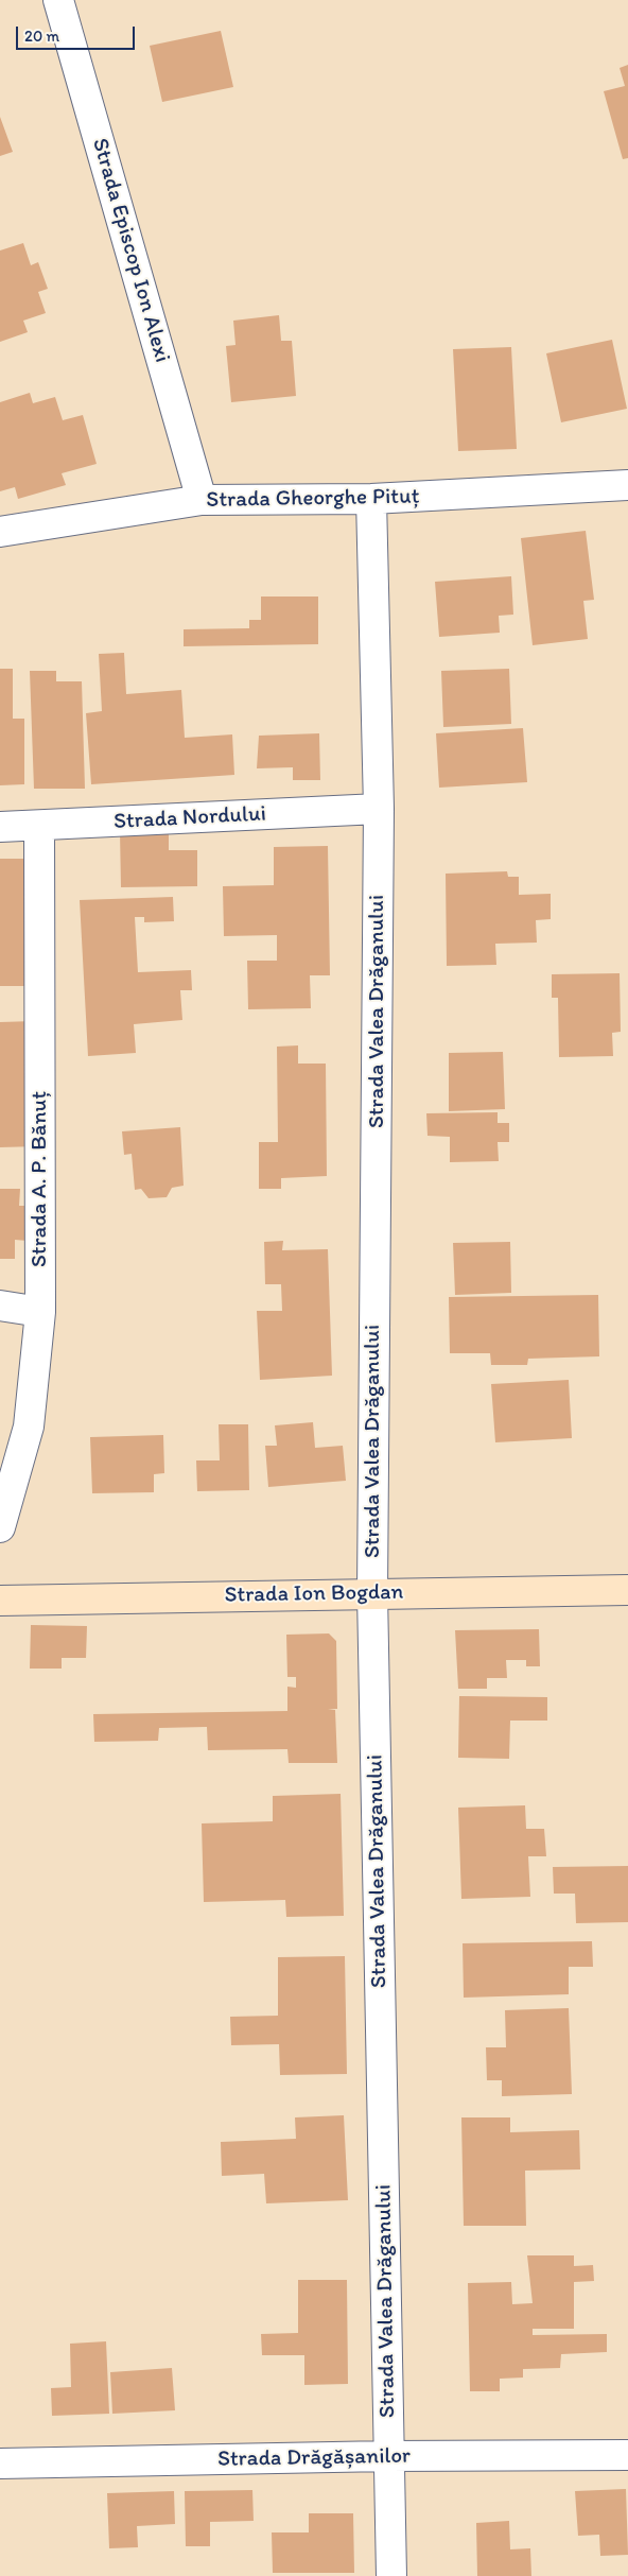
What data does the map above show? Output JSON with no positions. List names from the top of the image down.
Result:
{
  "streets": {
    "main road": ["Strada Ion Bogdan"],
    "street": [
      "Strada Episcop Ion Alexi",
      "Strada Gheorghe Pituț",
      "Strada Nordului",
      "Strada Valea Drăganului",
      "Strada A. P. Bănuț",
      "Strada Drăgășanilor"
    ]
  },
  "crossings": [
    ["Strada Episcop Ion Alexi", "Strada Gheorghe Pituț"],
    ["Strada Gheorghe Pituț", "Strada Valea Drăganului"],
    ["Strada Nordului", "Strada Valea Drăganului"],
    ["Strada Nordului", "Strada A. P. Bănuț"],
    ["Strada Valea Drăganului", "Strada Ion Bogdan"],
    ["Strada Valea Drăganului", "Strada Drăgășanilor"]
  ],
  "scale_bar": "20 m"
}
